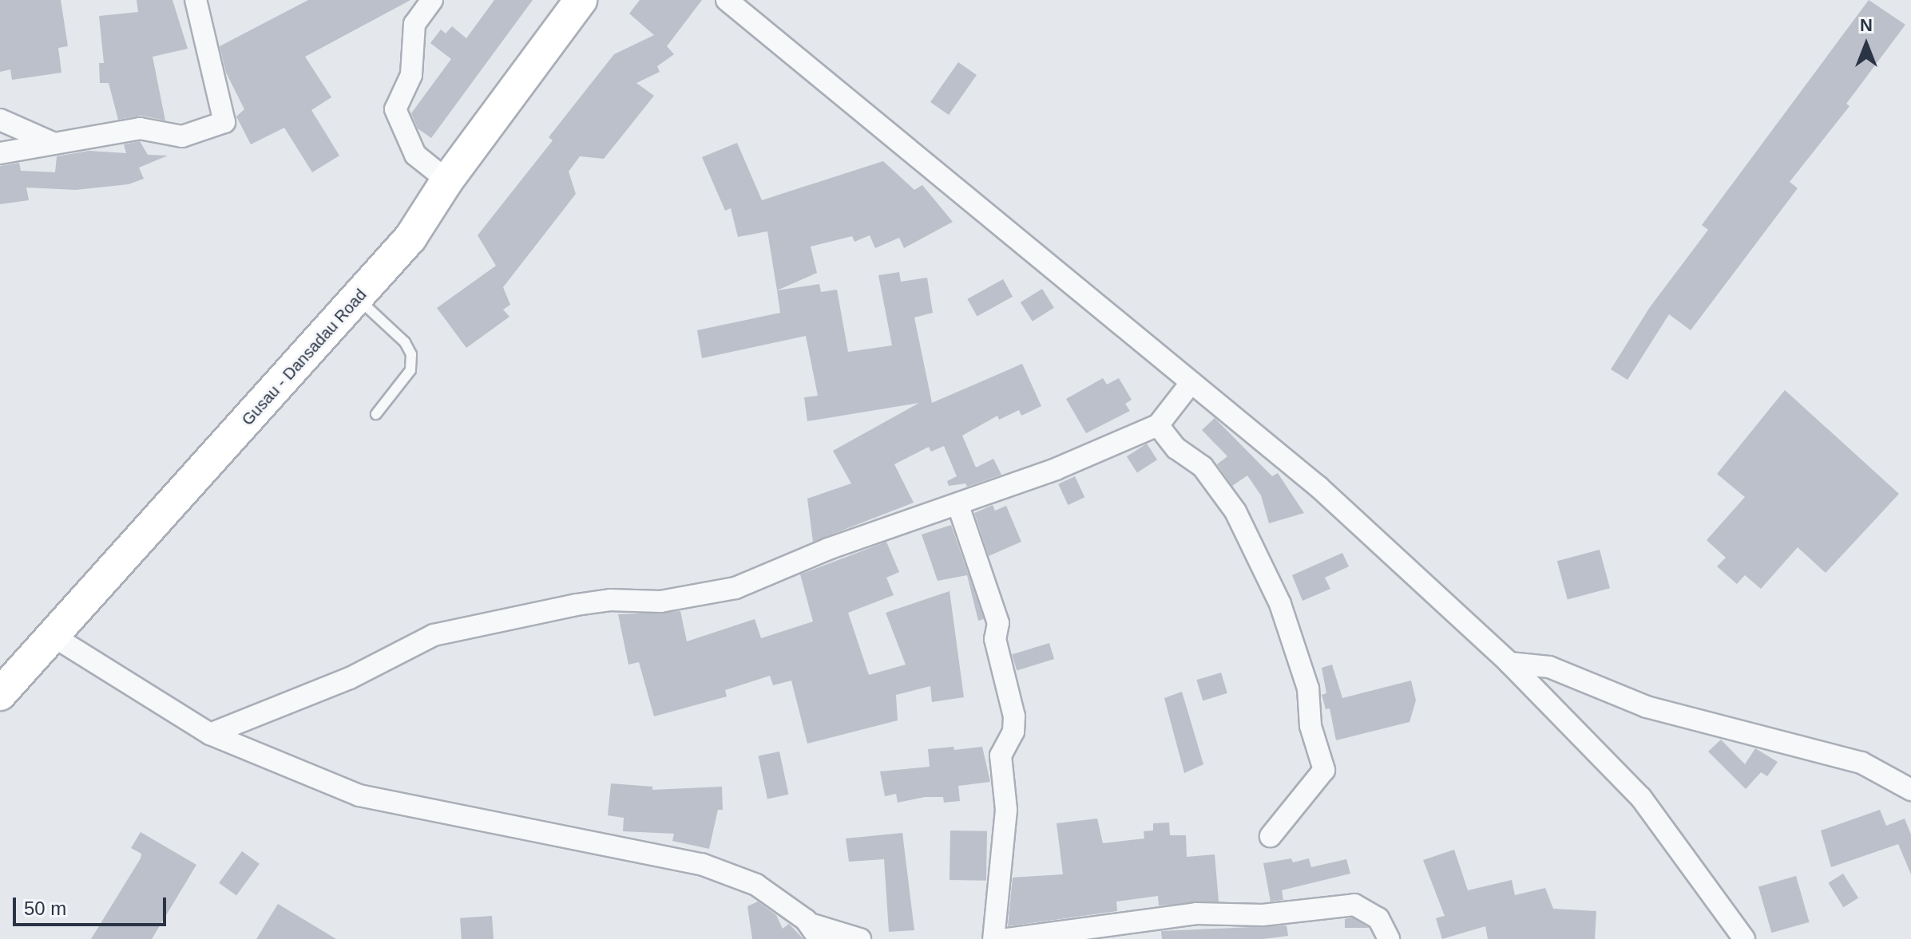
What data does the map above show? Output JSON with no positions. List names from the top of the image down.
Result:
{
  "streets": {
    "main road": ["Gusau - Dansadau Road"]
  },
  "scale_bar": "50 m",
  "north": "top"
}
